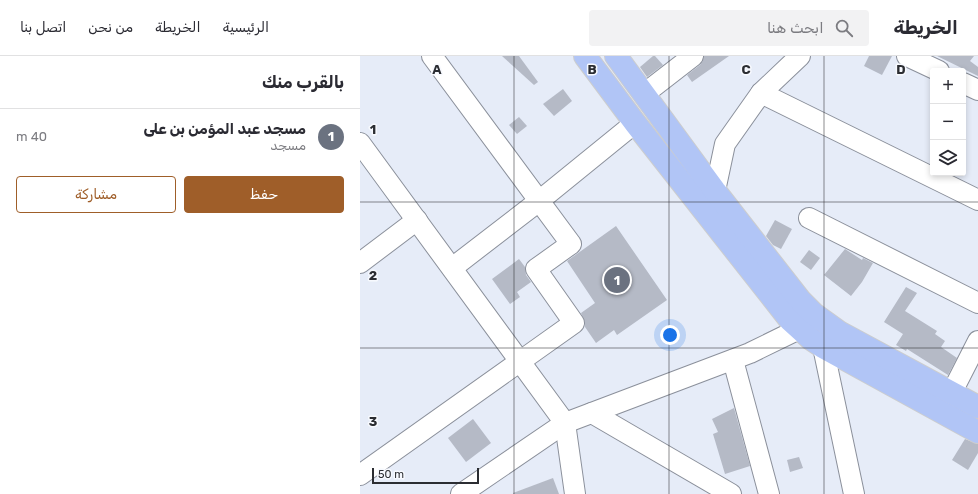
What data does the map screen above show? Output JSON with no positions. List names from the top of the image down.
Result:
{
  "scale_bar": "50 m",
  "page": {
    "header": "الخريطة",
    "search": "ابحث هنا",
    "nav": [
      "الرئيسية",
      "الخريطة",
      "من نحن",
      "اتصل بنا"
    ],
    "heading": "بالقرب منك",
    "map_buttons": ["+", "−"],
    "list": [
      {
        "mark": "1",
        "name": "مسجد عبد المؤمن بن على",
        "note": "مسجد",
        "value": "40 m"
      }
    ],
    "buttons": ["حفظ", "مشاركة"],
    "pins": "1",
    "scale": "50 m"
  },
  "grid": {
    "columns": [
      "A",
      "B",
      "C",
      "D"
    ],
    "rows": ["1", "2", "3"]
  }
}
